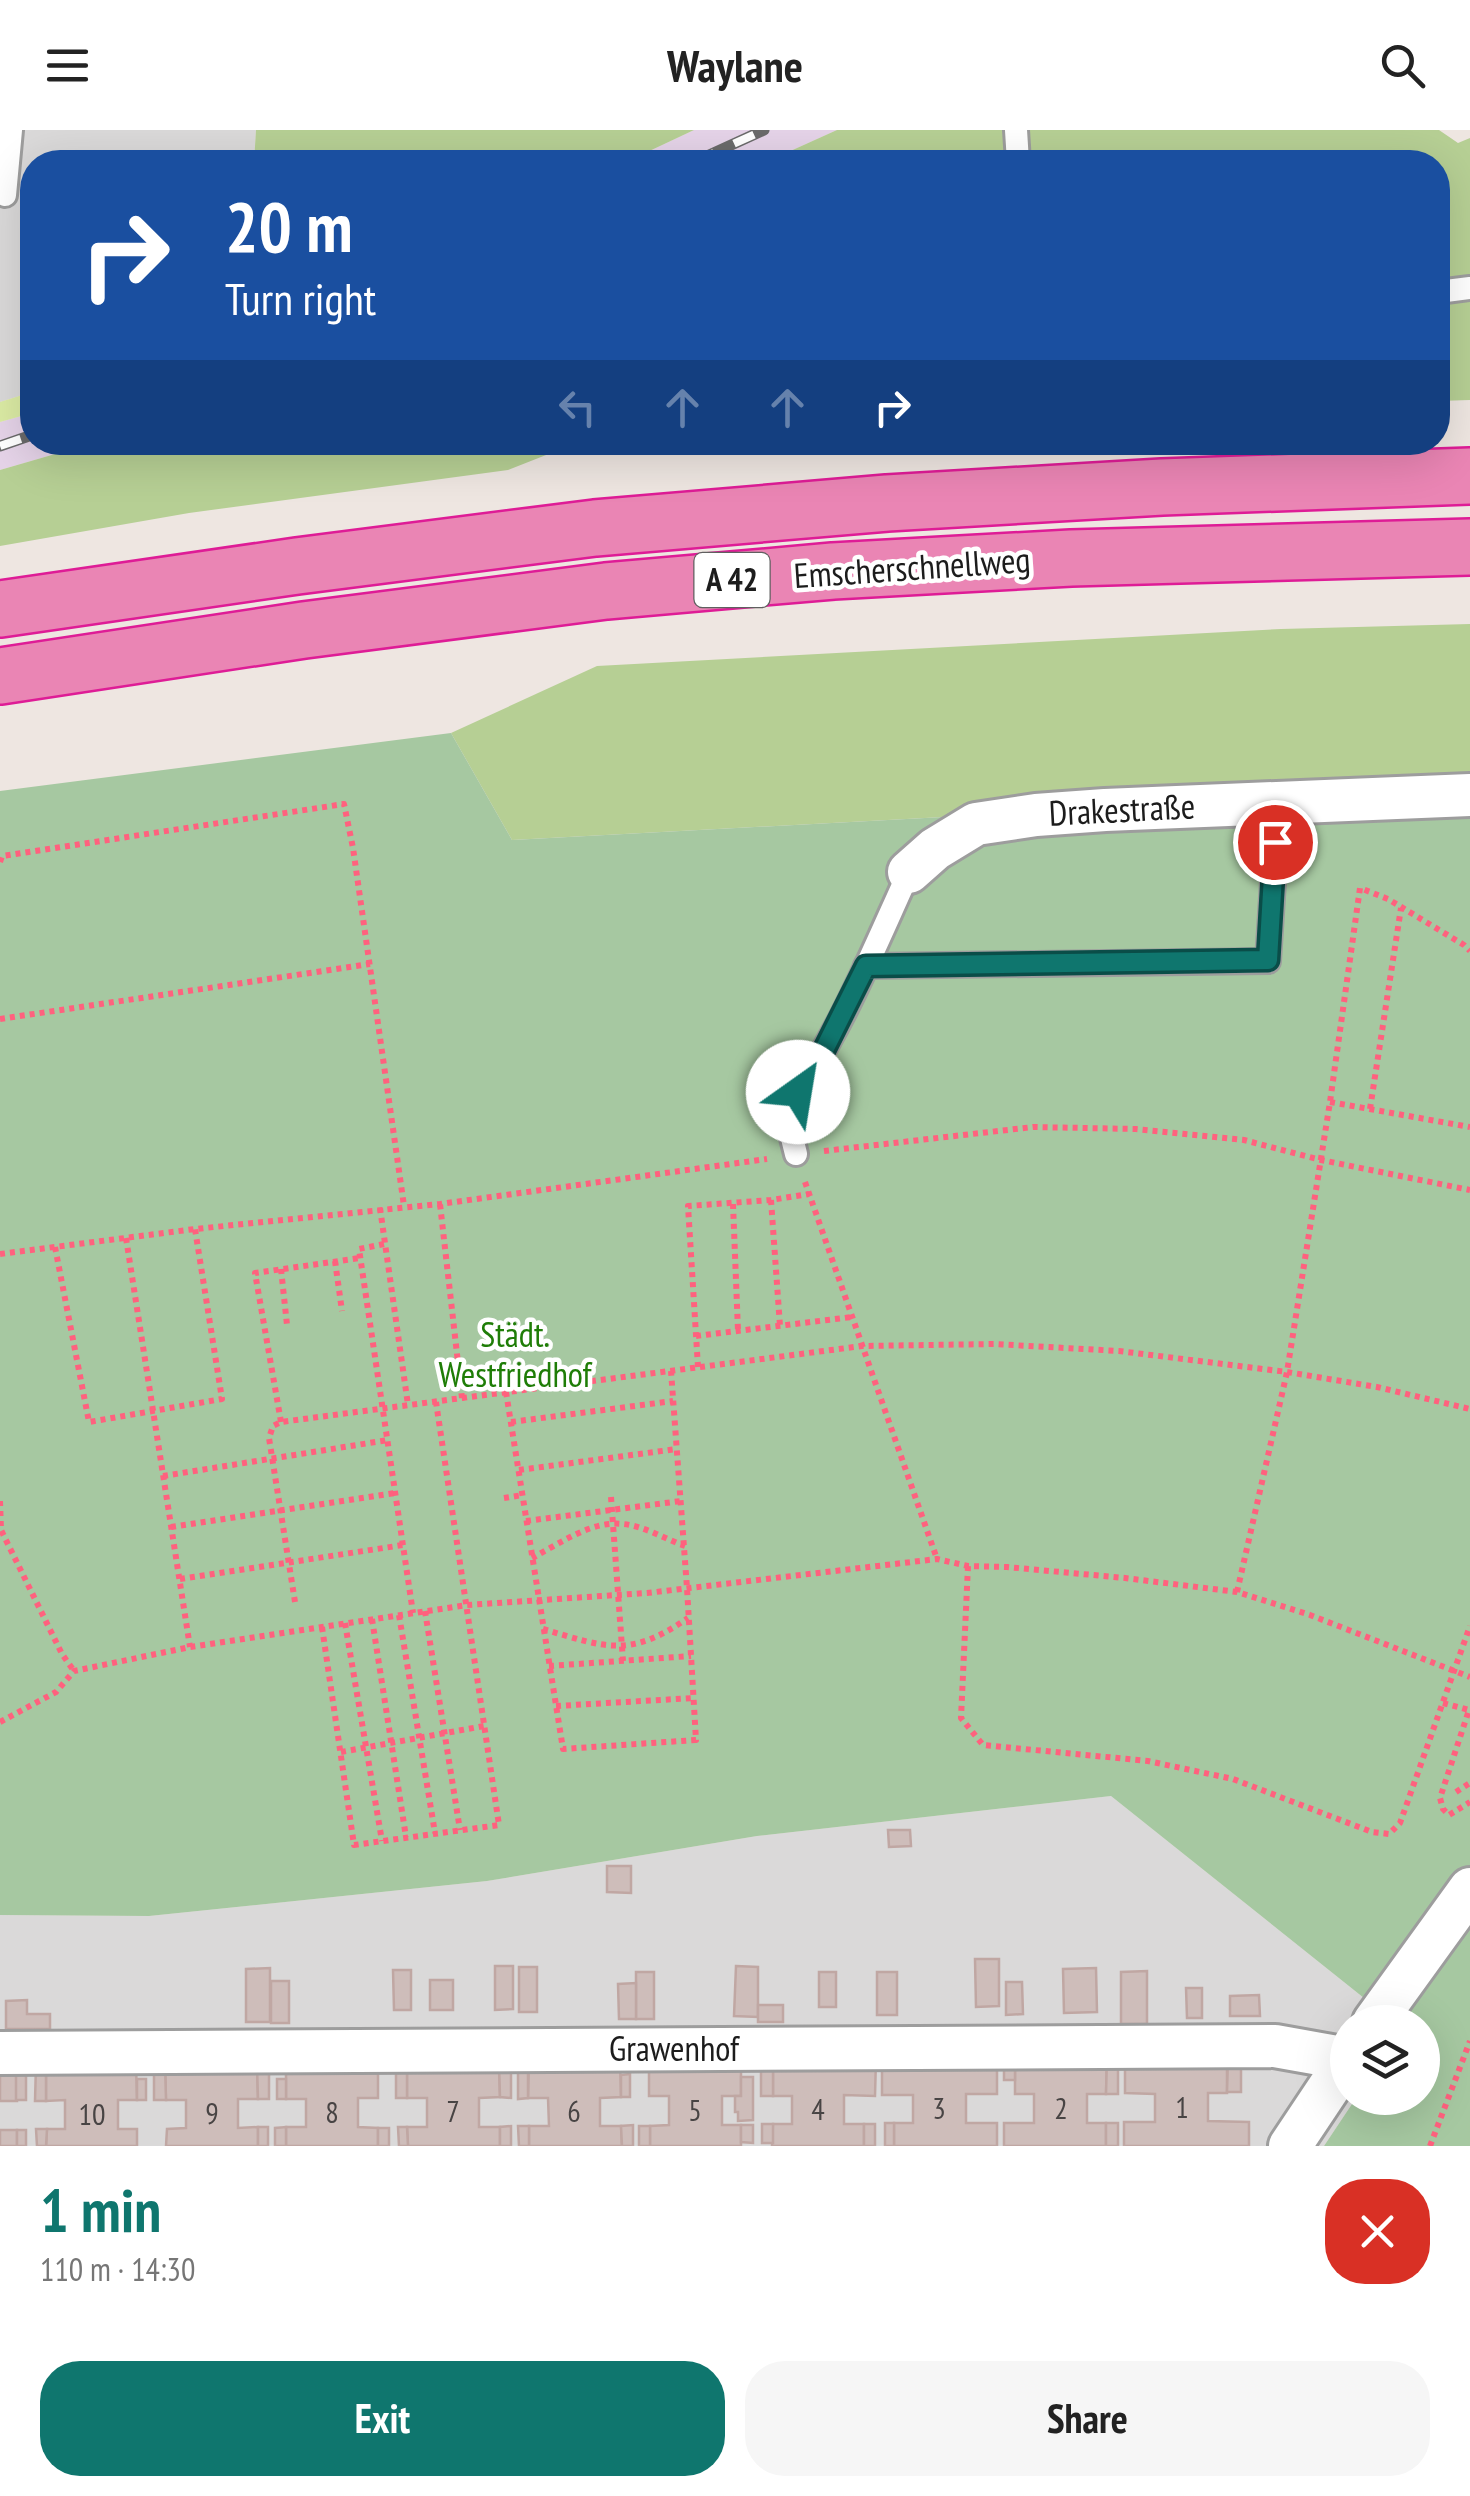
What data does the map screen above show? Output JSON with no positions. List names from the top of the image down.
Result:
{
  "streets": {
    "highway": ["Emscherschnellweg", "A 42"],
    "street": ["Drakestraße", "Grawenhof"]
  },
  "parks": ["Städt. Westfriedhof"],
  "house_numbers": [
    "1",
    "3",
    "2",
    "4",
    "5",
    "7",
    "6",
    "8",
    "9",
    "10"
  ],
  "page": {
    "header": "Waylane",
    "turn": ["20 m", "Turn right"],
    "heading": ["1 min", "110 m · 14:30"],
    "buttons": ["Exit", "Share"]
  }
}
